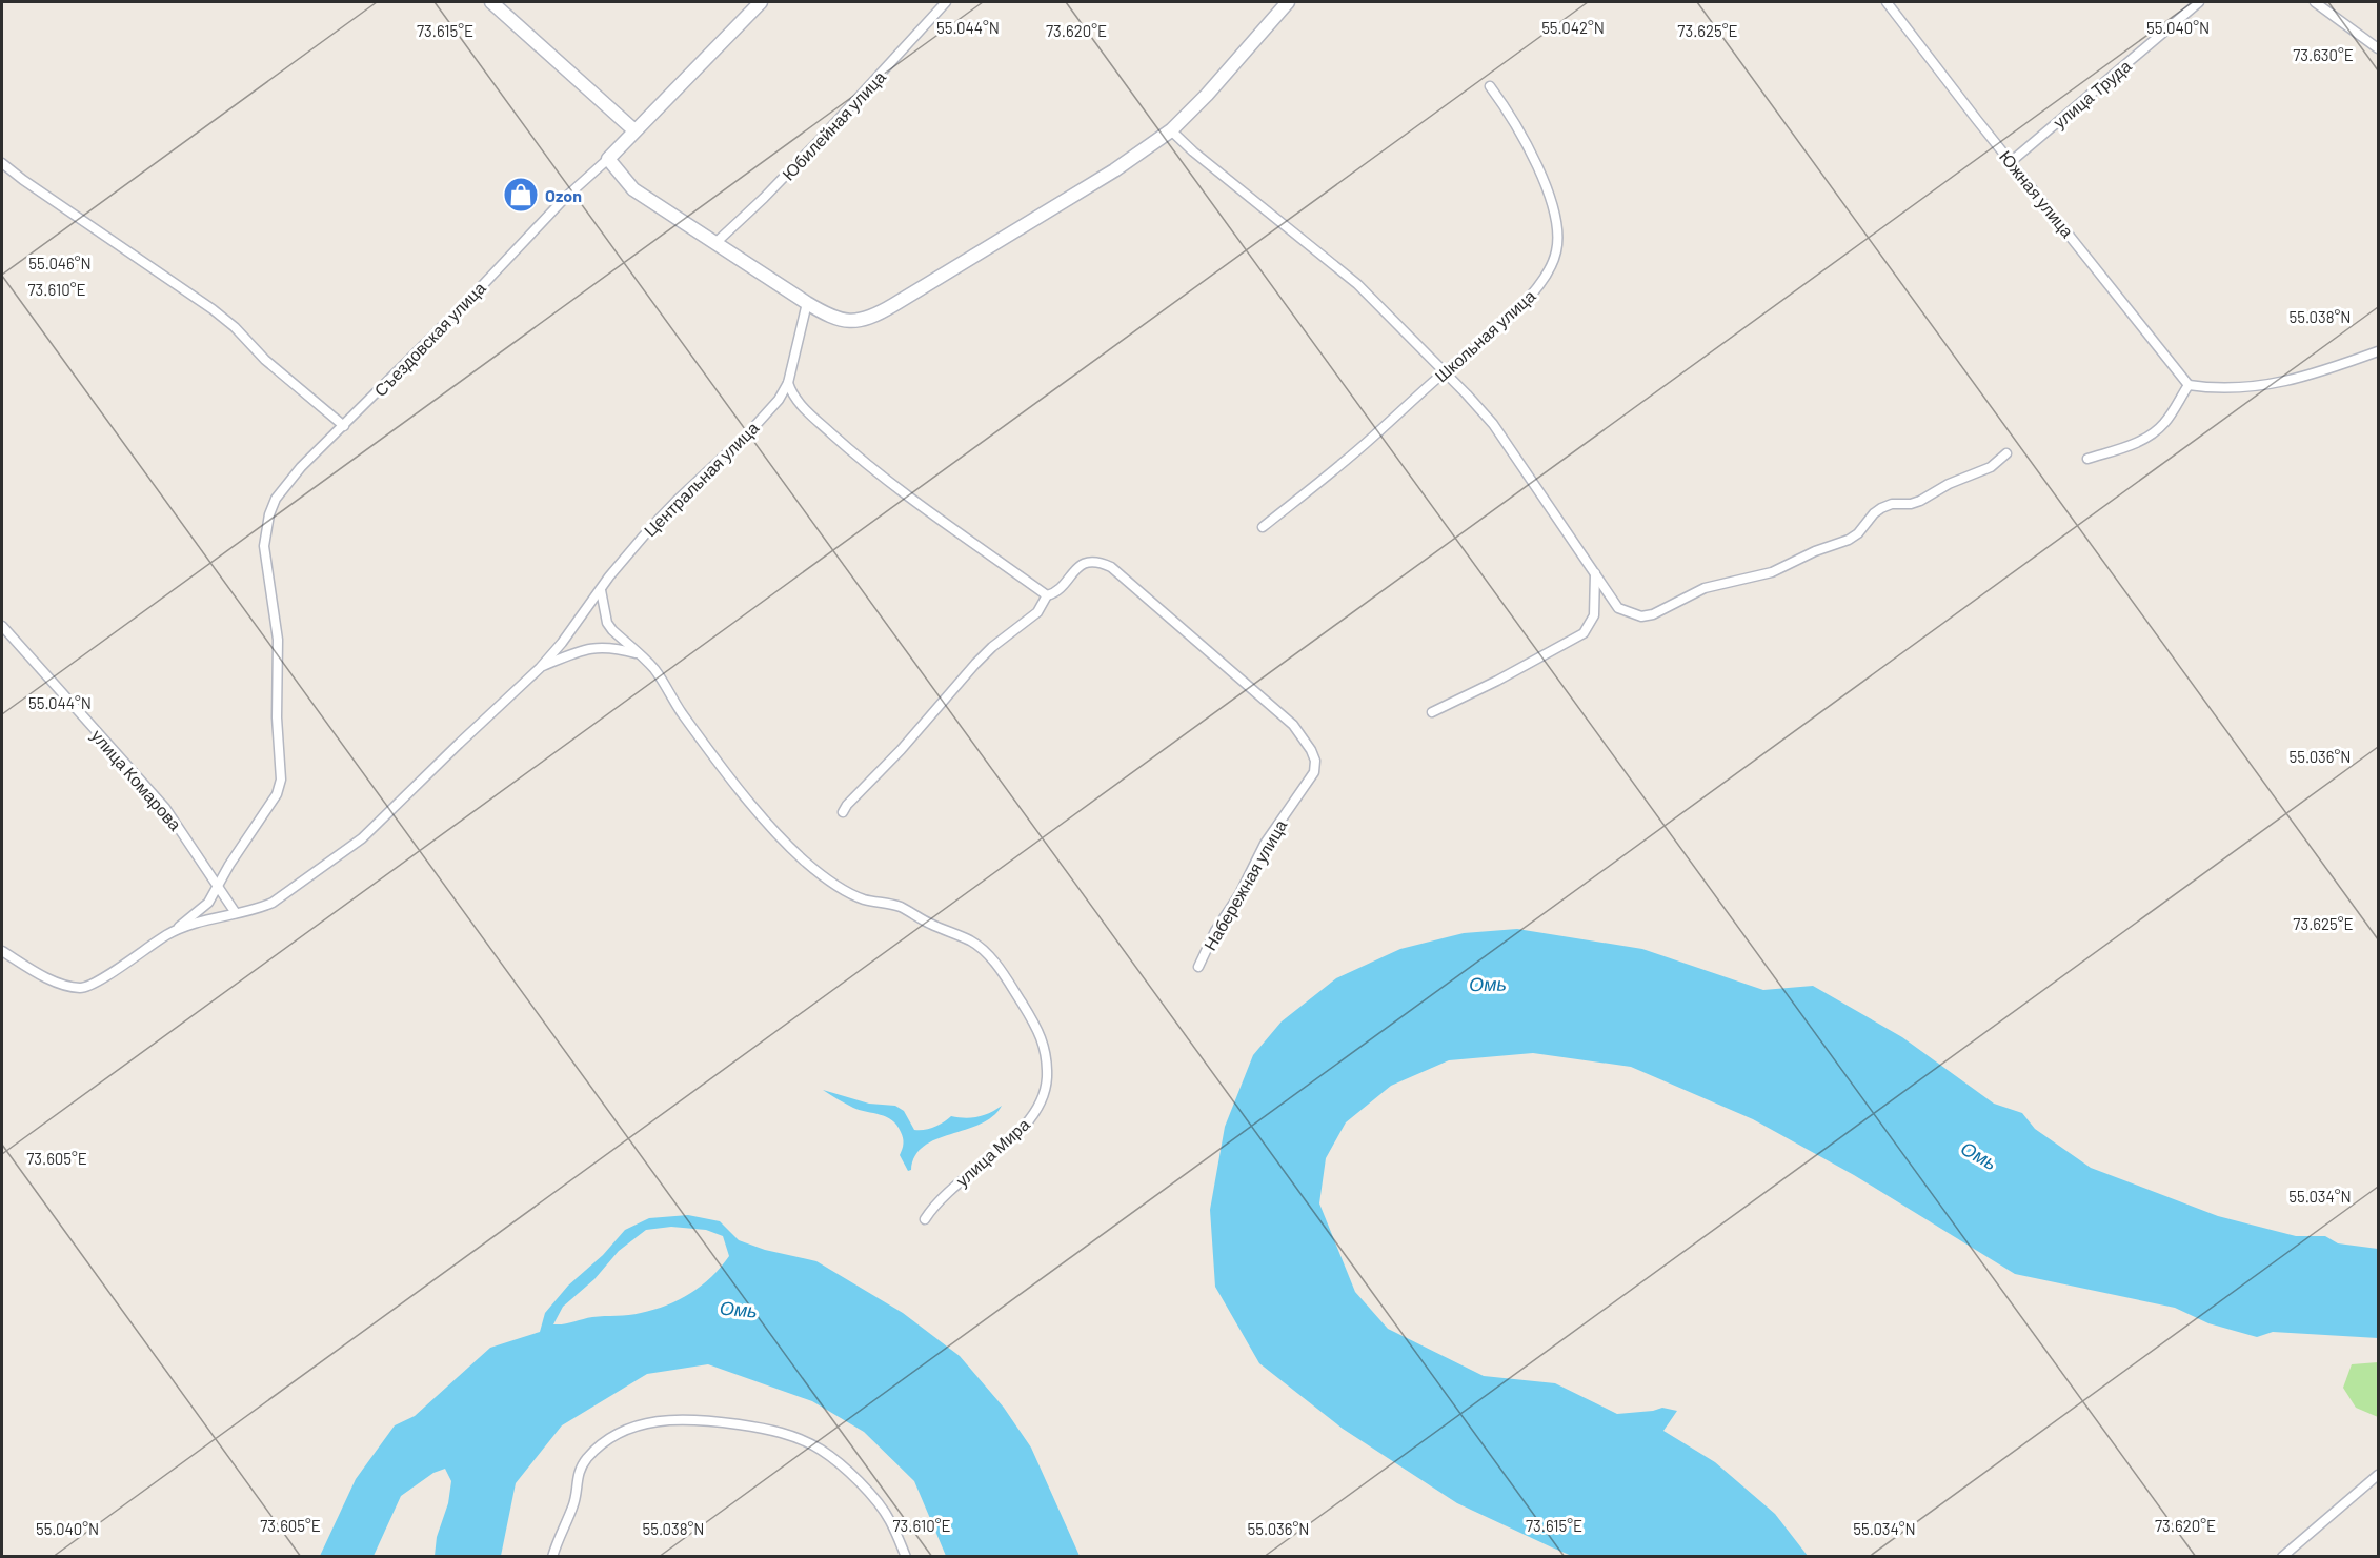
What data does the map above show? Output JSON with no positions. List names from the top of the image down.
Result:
{
  "streets": {
    "street": [
      "улица Труда",
      "Юбилейная улица",
      "Южная улица",
      "Школьная улица",
      "Съездовская улица",
      "Центральная улица",
      "улица Комарова",
      "Набережная улица",
      "улица Мира"
    ]
  },
  "crossings": [
    ["улица Труда", "Южная улица"],
    ["Съездовская улица", "Центральная улица"],
    ["Съездовская улица", "улица Комарова"],
    ["Центральная улица", "улица Комарова"]
  ],
  "water": ["Омь"],
  "places": {
    "shop": ["Ozon"]
  },
  "coordinates": [
    "55.044°N",
    "55.042°N",
    "55.040°N",
    "73.615°E",
    "73.620°E",
    "73.625°E",
    "73.630°E",
    "55.046°N",
    "73.610°E",
    "55.038°N",
    "55.036°N",
    "73.605°E",
    "55.034°N"
  ]
}
